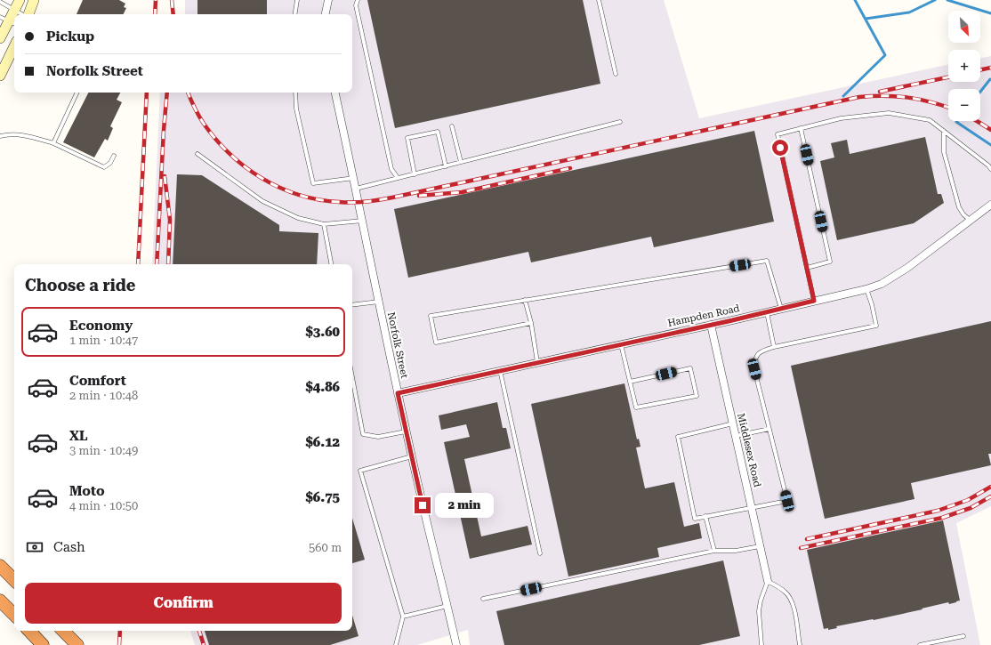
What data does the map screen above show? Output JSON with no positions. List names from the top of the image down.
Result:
{
  "streets": {
    "street": ["Hampden Road", "Norfolk Street", "Middlesex Road"]
  },
  "crossings": [
    ["Hampden Road", "Norfolk Street"],
    ["Hampden Road", "Middlesex Road"]
  ],
  "north": "bottom right",
  "page": {
    "map_buttons": ["+", "−"],
    "banner": ["Pickup", "Norfolk Street"],
    "heading": "Choose a ride",
    "list": [
      {
        "name": "Economy",
        "note": "1 min · 10:47",
        "value": "$3.60"
      },
      {
        "name": "Comfort",
        "note": "2 min · 10:48",
        "value": "$4.86"
      },
      {
        "name": "XL",
        "note": "3 min · 10:49",
        "value": "$6.12"
      },
      {
        "name": "Moto",
        "note": "4 min · 10:50",
        "value": "$6.75"
      }
    ],
    "bubble": "2 min",
    "pay": ["Cash", "560 m"],
    "buttons": "Confirm"
  }
}
